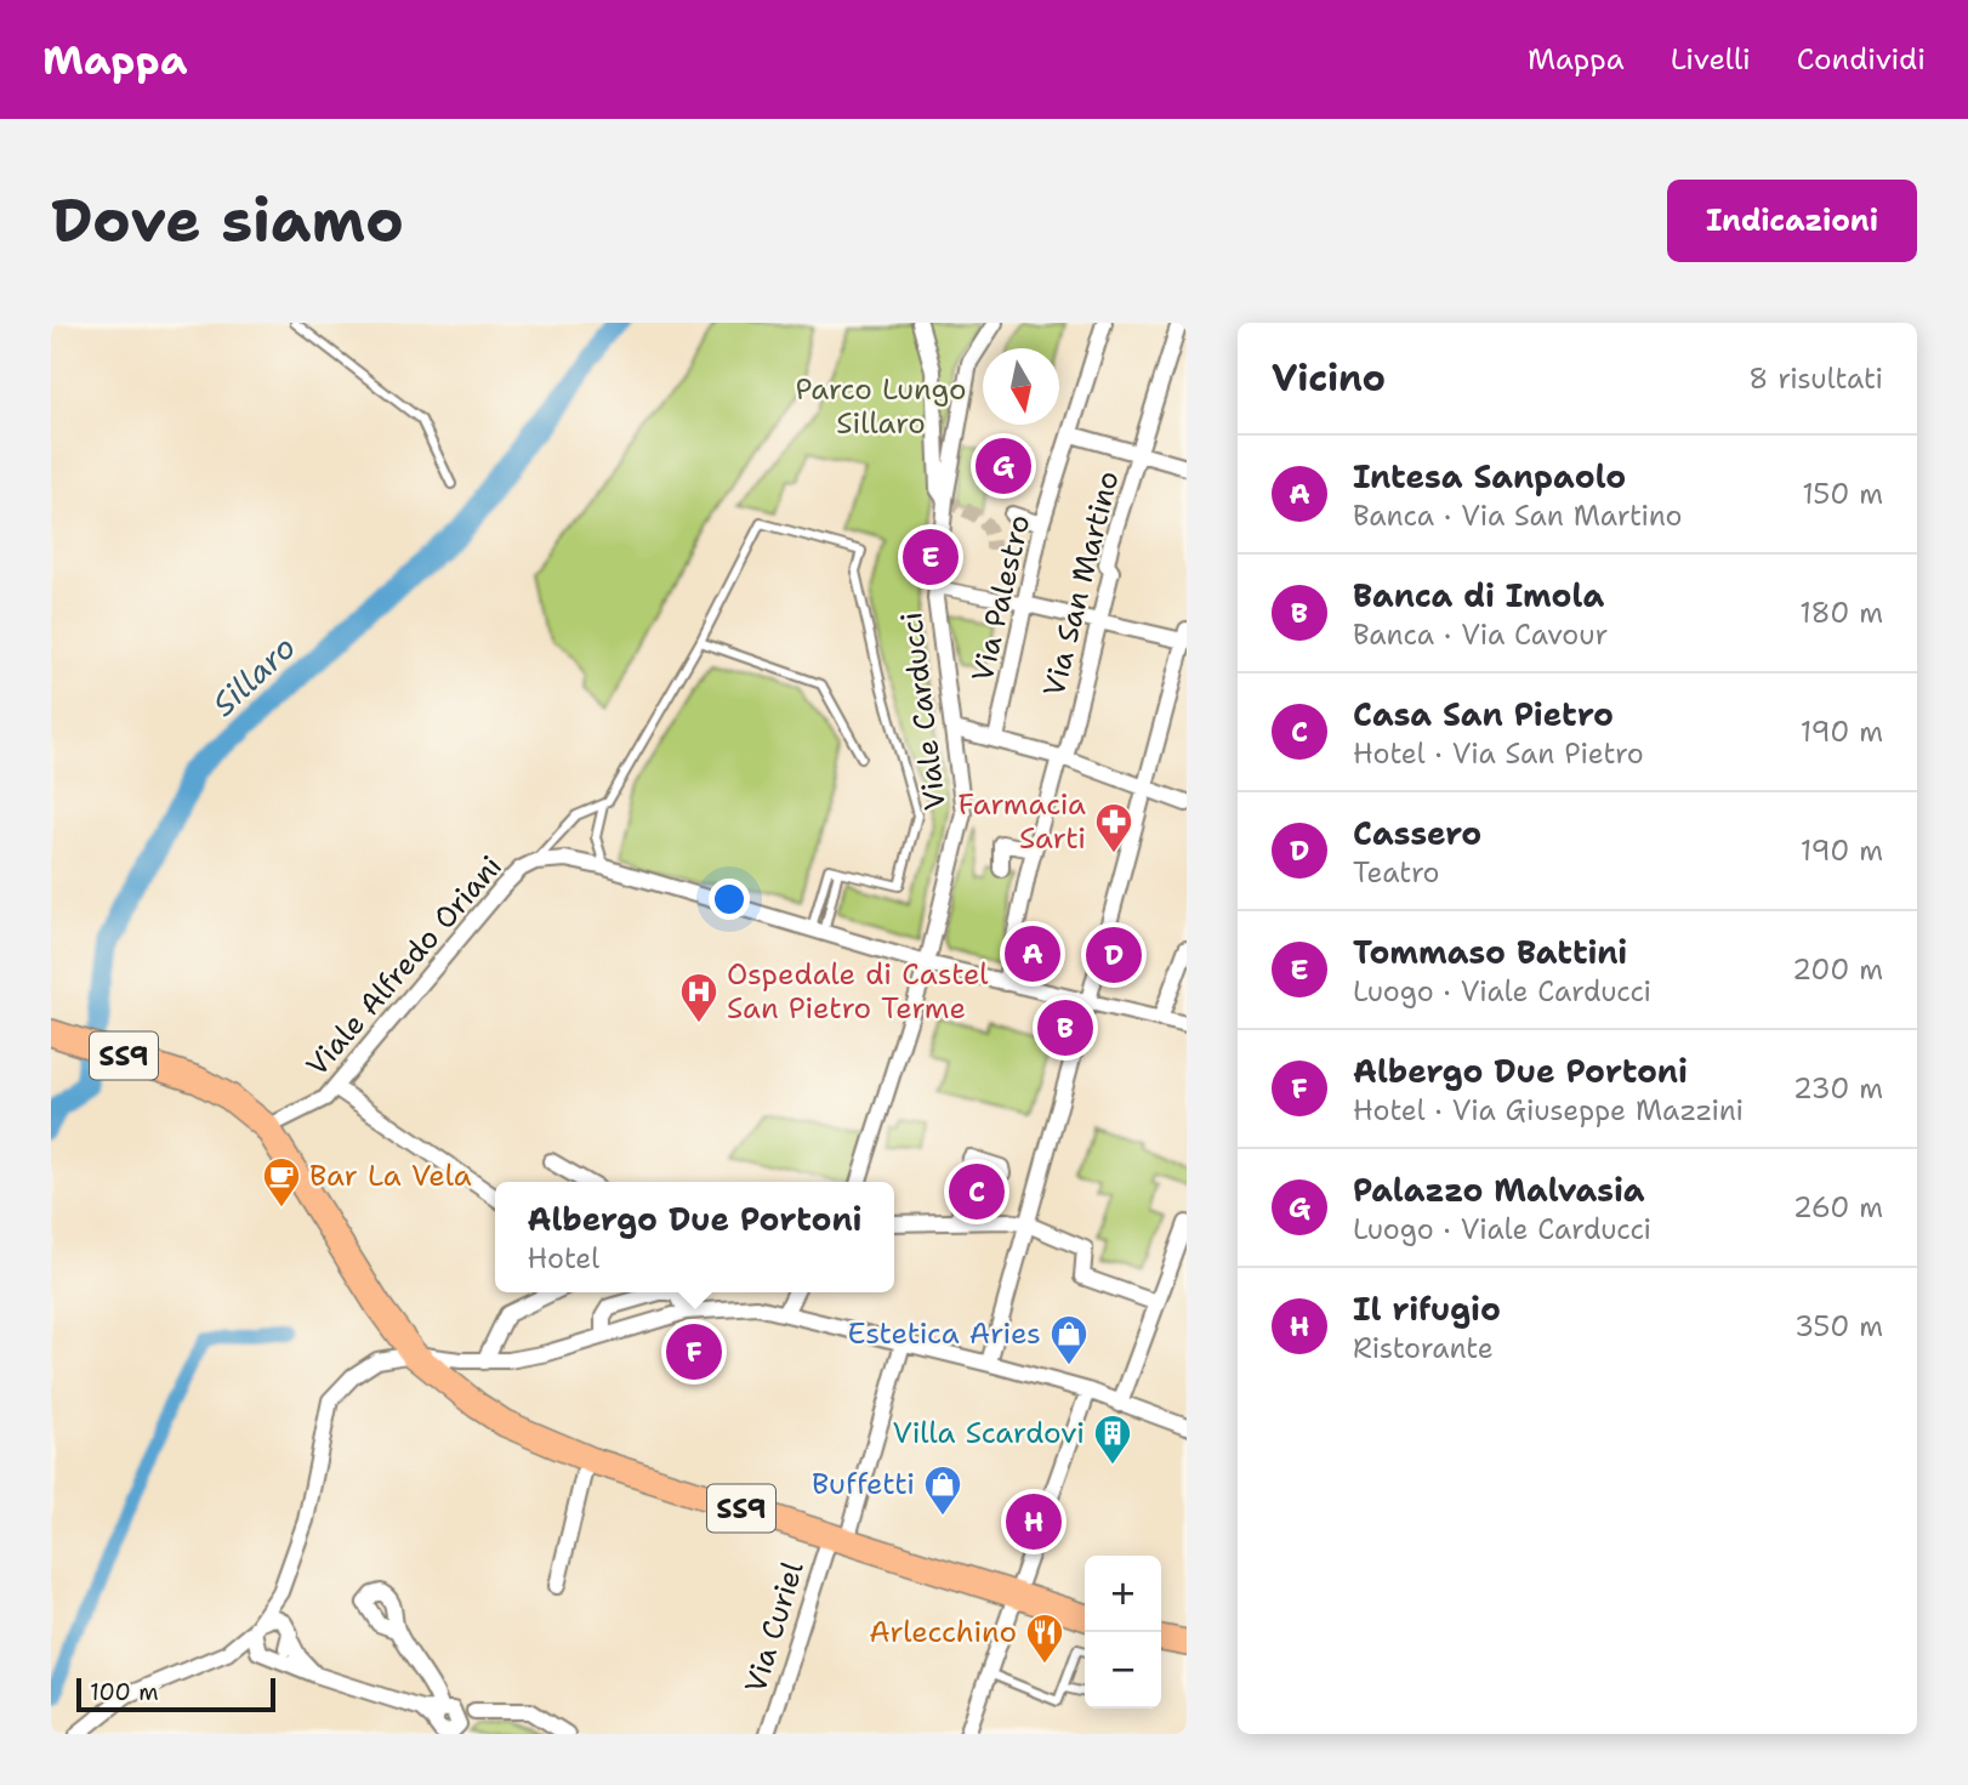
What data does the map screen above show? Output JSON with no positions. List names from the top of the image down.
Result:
{
  "streets": {
    "main road": ["SS9"],
    "street": [
      "Via San Martino",
      "Via Palestro",
      "Viale Carducci",
      "Viale Alfredo Oriani",
      "Via Curiel"
    ]
  },
  "crossings": [
    ["Via San Martino", "Viale Alfredo Oriani"],
    ["Viale Carducci", "Viale Alfredo Oriani"],
    ["Viale Alfredo Oriani", "SS9"],
    ["SS9", "Via Curiel"]
  ],
  "water": ["Sillaro"],
  "parks": ["Parco Lungo Sillaro"],
  "places": {
    "pharmacy": ["Farmacia Sarti"],
    "hospital": ["Ospedale di Castel San Pietro Terme"],
    "cafe": ["Bar La Vela"],
    "shop": ["Estetica Aries", "Buffetti"],
    "building": ["Villa Scardovi"],
    "restaurant": ["Arlecchino"]
  },
  "scale_bar": "100 m",
  "north": "bottom",
  "page": {
    "header": "Mappa",
    "nav": ["Mappa", "Livelli", "Condividi"],
    "buttons": "Indicazioni",
    "title": "Dove siamo",
    "heading": ["Vicino", "8 risultati"],
    "pins": [
      "G",
      "E",
      "A",
      "D",
      "B",
      "C",
      "F",
      "H"
    ],
    "list": [
      {
        "mark": "A",
        "name": "Intesa Sanpaolo",
        "note": "Banca · Via San Martino",
        "value": "150 m"
      },
      {
        "mark": "B",
        "name": "Banca di Imola",
        "note": "Banca · Via Cavour",
        "value": "180 m"
      },
      {
        "mark": "C",
        "name": "Casa San Pietro",
        "note": "Hotel · Via San Pietro",
        "value": "190 m"
      },
      {
        "mark": "D",
        "name": "Cassero",
        "note": "Teatro",
        "value": "190 m"
      },
      {
        "mark": "E",
        "name": "Tommaso Battini",
        "note": "Luogo · Viale Carducci",
        "value": "200 m"
      },
      {
        "mark": "F",
        "name": "Albergo Due Portoni",
        "note": "Hotel · Via Giuseppe Mazzini",
        "value": "230 m"
      },
      {
        "mark": "G",
        "name": "Palazzo Malvasia",
        "note": "Luogo · Viale Carducci",
        "value": "260 m"
      },
      {
        "mark": "H",
        "name": "Il rifugio",
        "note": "Ristorante",
        "value": "350 m"
      }
    ],
    "popup": ["Albergo Due Portoni", "Hotel"],
    "map_buttons": ["+", "−"],
    "scale": "100 m"
  }
}
